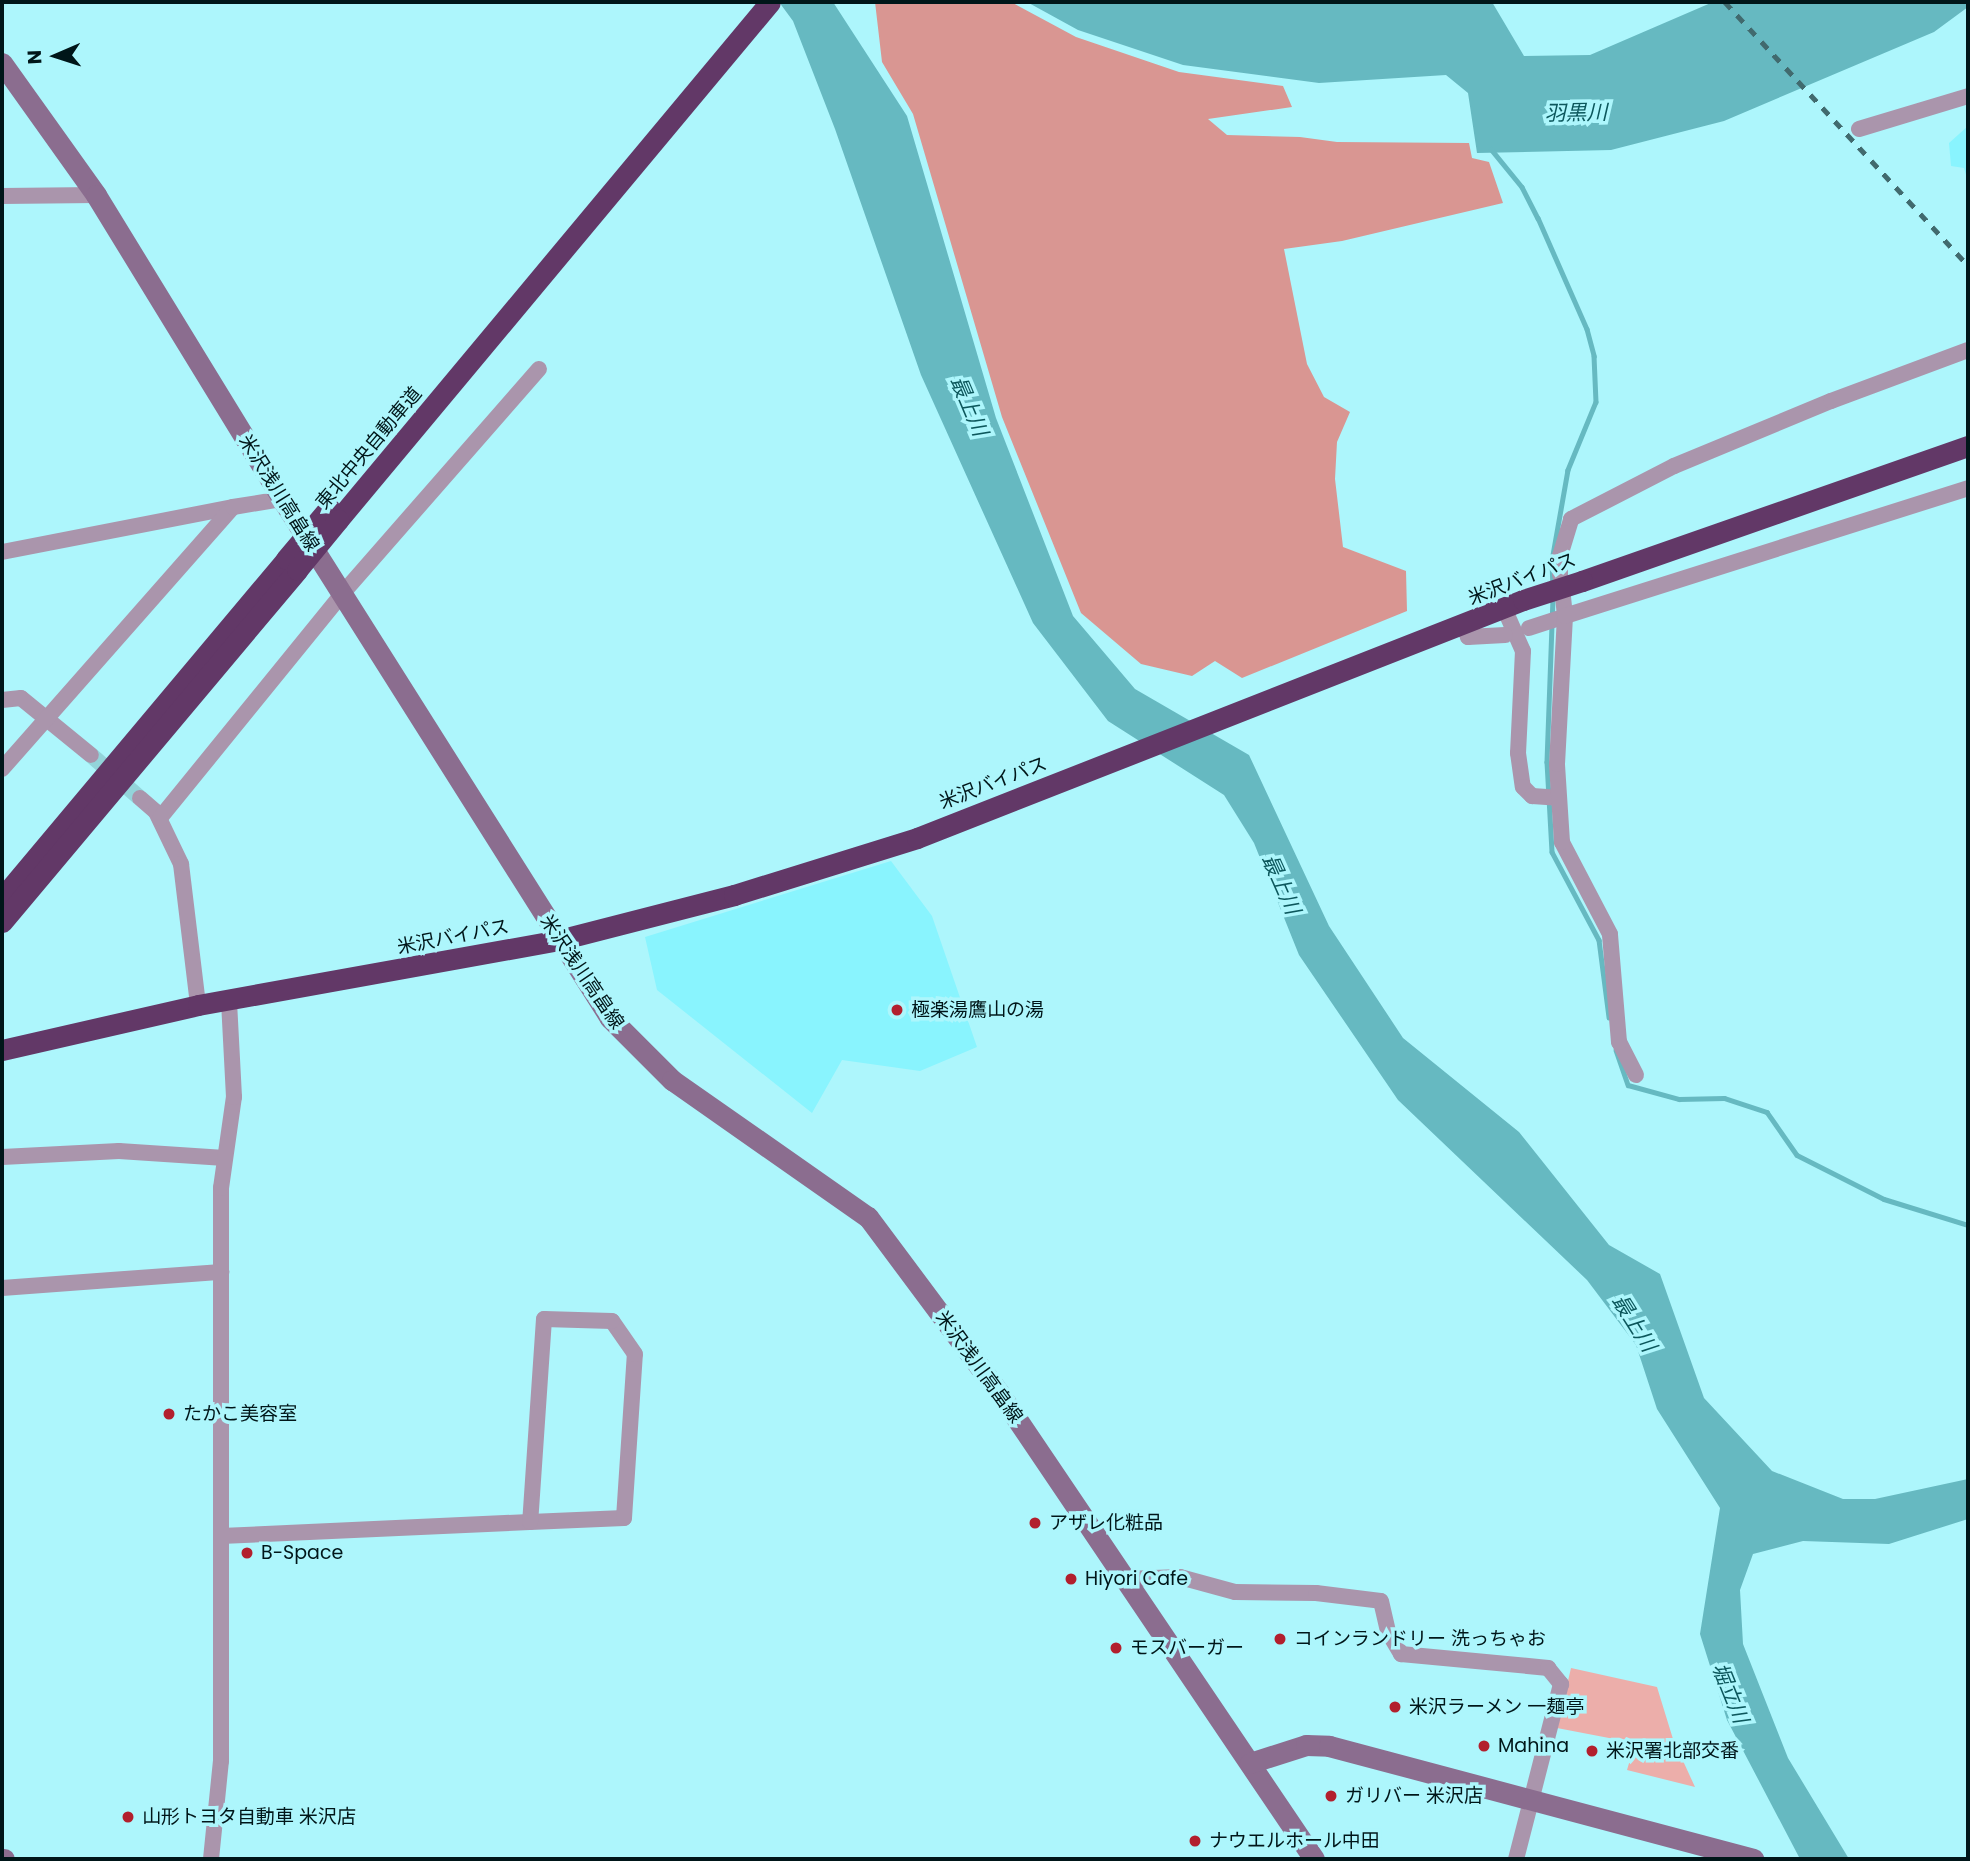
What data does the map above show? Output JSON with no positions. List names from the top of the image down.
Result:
{
  "streets": {
    "highway": ["東北中央自動車道", "米沢バイパス"],
    "main road": ["米沢浅川高畠線"]
  },
  "crossings": [
    ["米沢浅川高畠線", "米沢バイパス"]
  ],
  "water": ["羽黒川", "最上川", "堀立川"],
  "places": [
    "極楽湯鷹山の湯",
    "たかこ美容室",
    "アザレ化粧品",
    "B-Space",
    "Hiyori Cafe",
    "コインランドリー 洗っちゃお",
    "モスバーガー",
    "米沢ラーメン 一麺亭",
    "Mahina",
    "米沢署北部交番",
    "ガリバー 米沢店",
    "山形トヨタ自動車 米沢店",
    "ナウエルホール中田"
  ],
  "north": "left"
}
